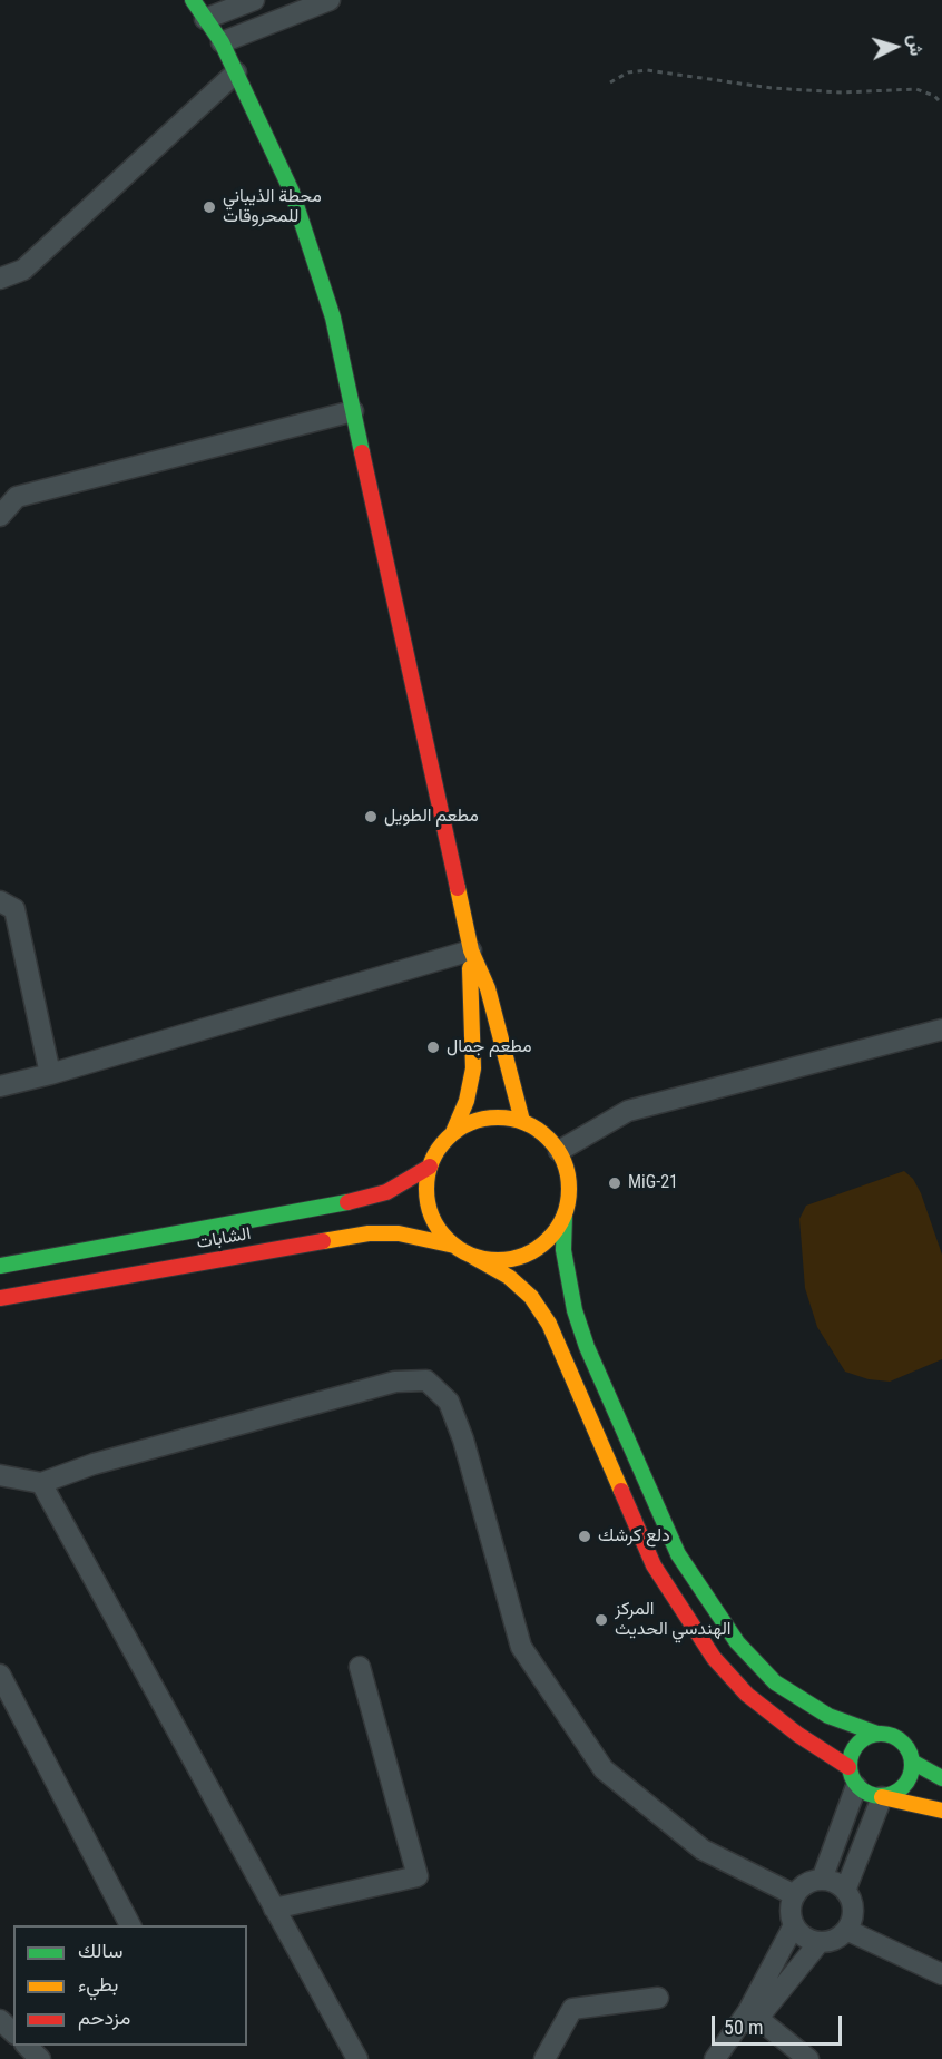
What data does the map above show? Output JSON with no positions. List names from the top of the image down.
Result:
{
  "streets": {
    "main road": ["الشابات"]
  },
  "places": [
    "محطة الذيباني للمحروقات",
    "مطعم الطويل",
    "مطعم جمال",
    "MiG-21",
    "دلع كرشك",
    "المركز الهندسي الحديث"
  ],
  "legend": ["سالك", "بطيء", "مزدحم"],
  "scale_bar": "50 m",
  "north": "right"
}
